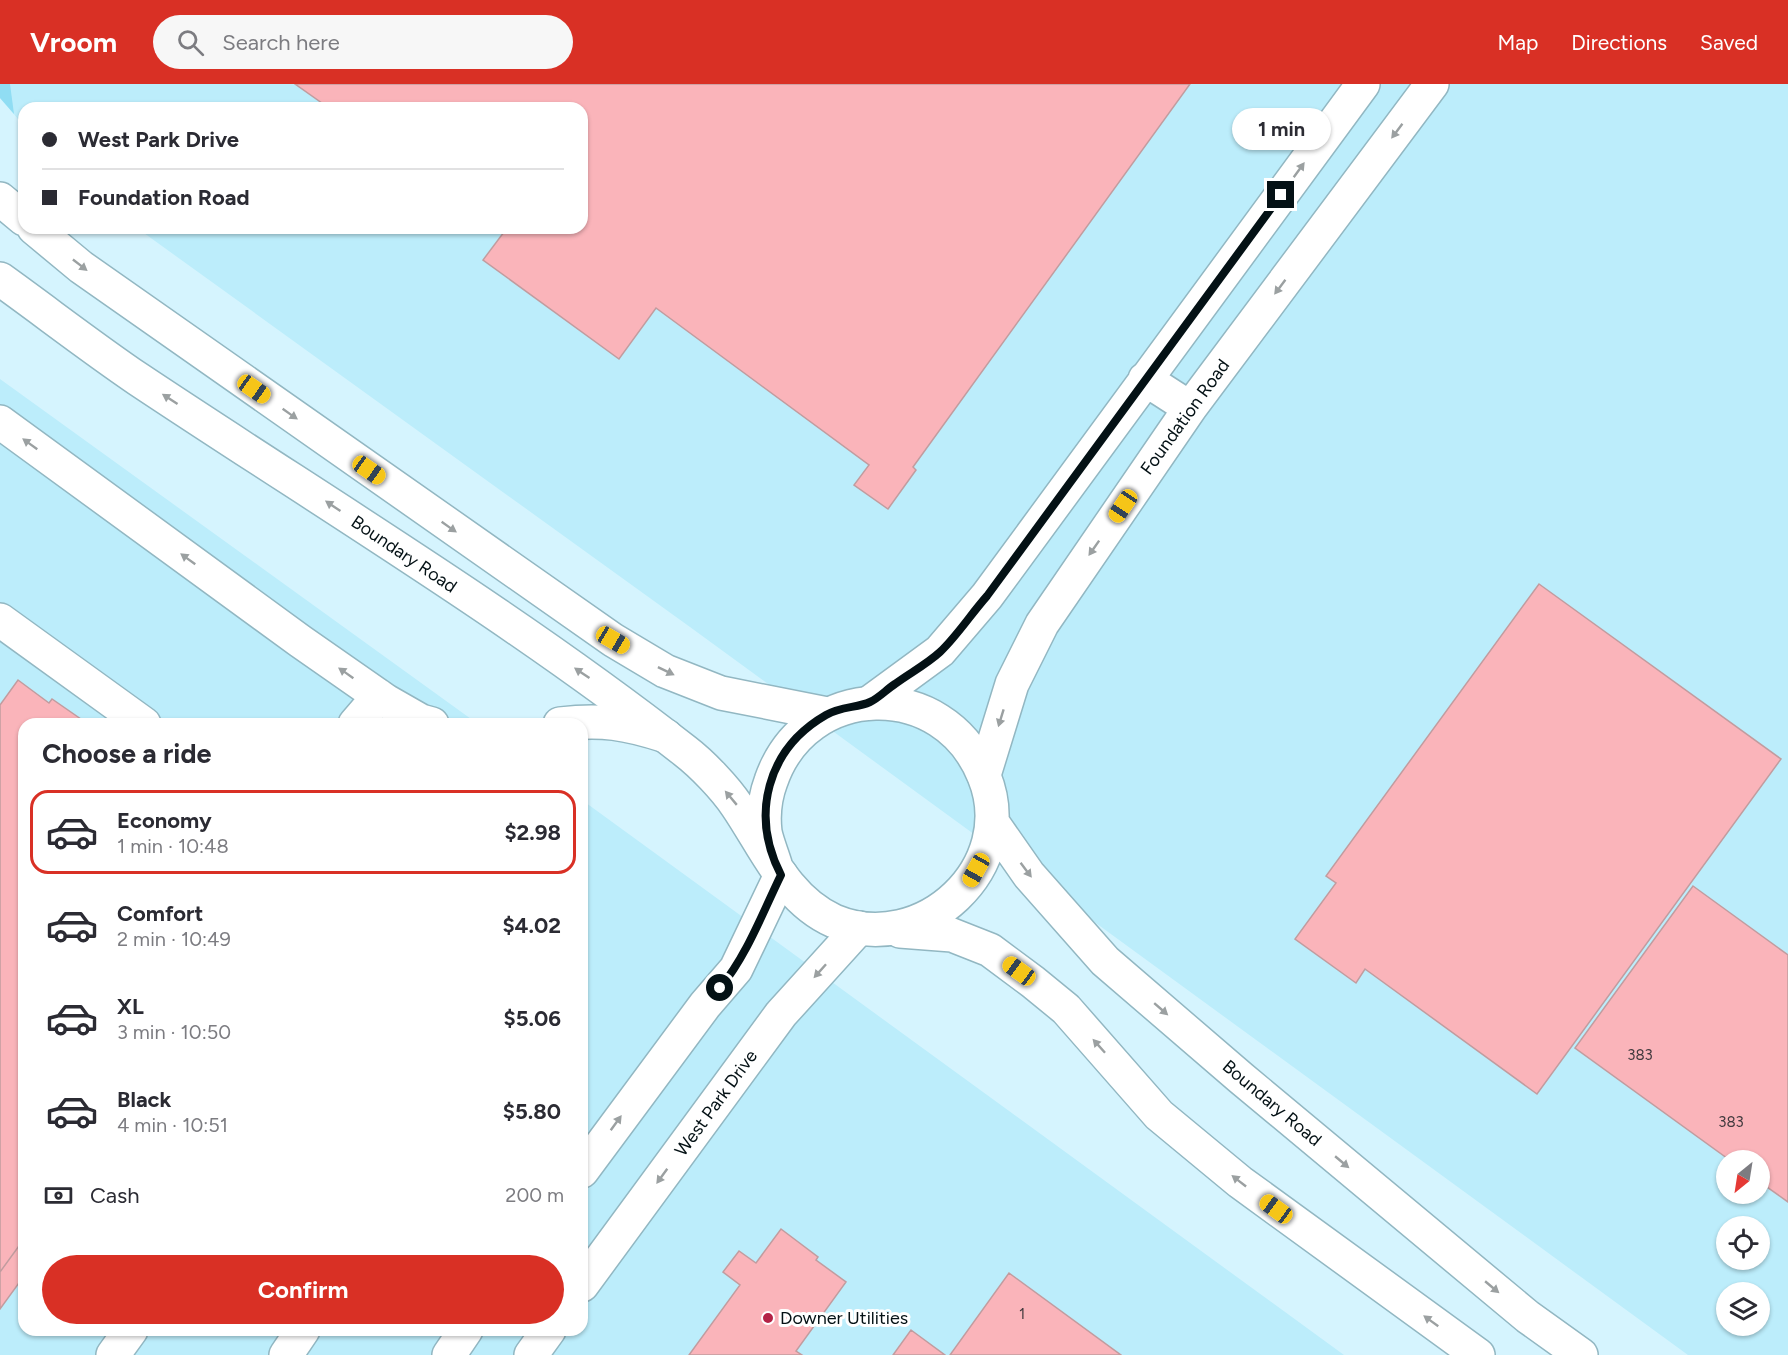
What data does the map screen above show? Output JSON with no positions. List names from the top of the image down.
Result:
{
  "streets": {
    "main road": ["Foundation Road", "Boundary Road", "West Park Drive"]
  },
  "crossings": [
    ["Boundary Road", "West Park Drive"]
  ],
  "places": ["Downer Utilities"],
  "house_numbers": ["383", "383", "1"],
  "north": "bottom left",
  "page": {
    "header": "Vroom",
    "search": "Search here",
    "nav": ["Map", "Directions", "Saved"],
    "banner": ["West Park Drive", "Foundation Road"],
    "bubble": "1 min",
    "heading": "Choose a ride",
    "list": [
      {
        "name": "Economy",
        "note": "1 min · 10:48",
        "value": "$2.98"
      },
      {
        "name": "Comfort",
        "note": "2 min · 10:49",
        "value": "$4.02"
      },
      {
        "name": "XL",
        "note": "3 min · 10:50",
        "value": "$5.06"
      },
      {
        "name": "Black",
        "note": "4 min · 10:51",
        "value": "$5.80"
      }
    ],
    "pay": ["Cash", "200 m"],
    "buttons": "Confirm"
  }
}
